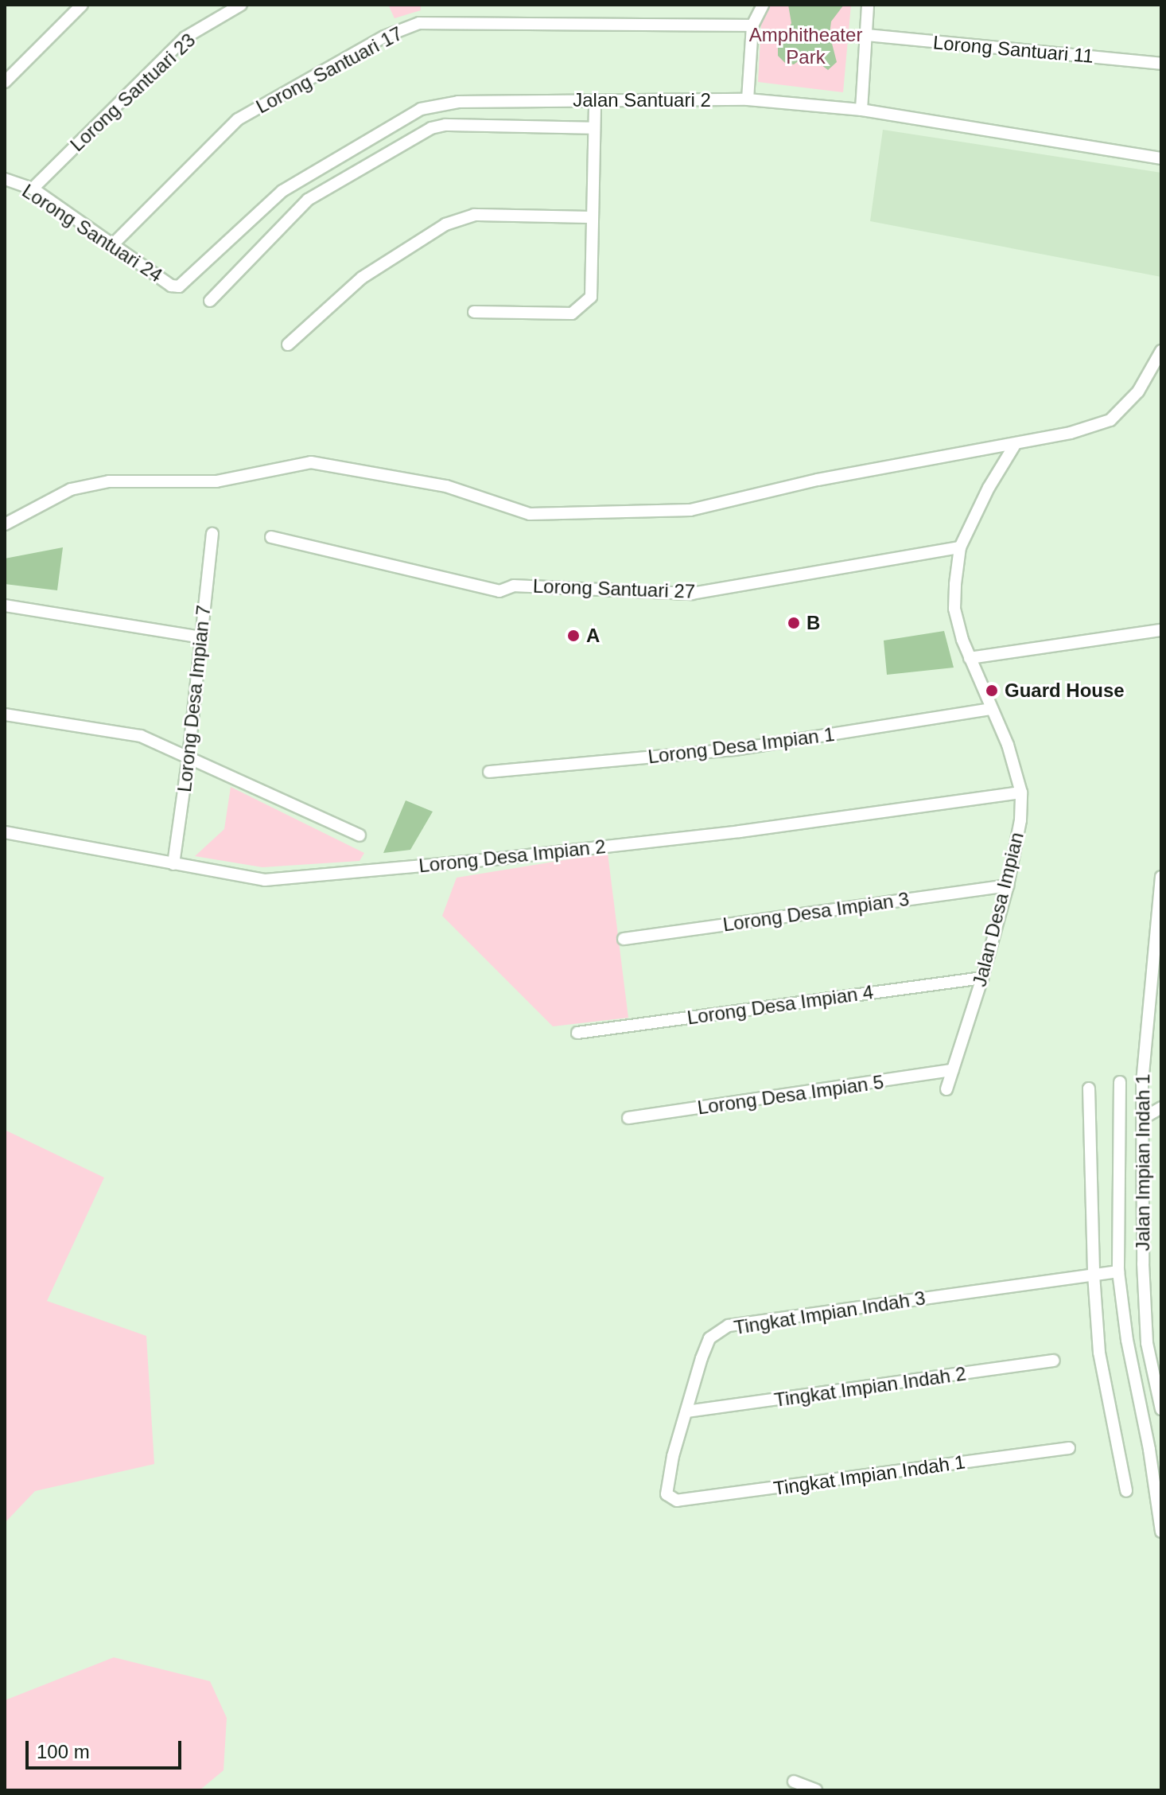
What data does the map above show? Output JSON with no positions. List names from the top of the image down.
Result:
{
  "streets": {
    "street": [
      "Lorong Santuari 11",
      "Lorong Santuari 17",
      "Lorong Santuari 23",
      "Jalan Santuari 2",
      "Lorong Santuari 24",
      "Lorong Santuari 27",
      "Lorong Desa Impian 7",
      "Lorong Desa Impian 1",
      "Lorong Desa Impian 2",
      "Jalan Desa Impian",
      "Lorong Desa Impian 3",
      "Lorong Desa Impian 4",
      "Lorong Desa Impian 5",
      "Jalan Impian Indah 1",
      "Tingkat Impian Indah 3",
      "Tingkat Impian Indah 2",
      "Tingkat Impian Indah 1"
    ]
  },
  "crossings": [
    ["Lorong Santuari 17", "Lorong Santuari 24"],
    ["Lorong Santuari 23", "Lorong Santuari 24"],
    ["Jalan Santuari 2", "Lorong Santuari 24"],
    ["Lorong Santuari 27", "Jalan Desa Impian"],
    ["Lorong Desa Impian 7", "Lorong Desa Impian 2"],
    ["Lorong Desa Impian 1", "Jalan Desa Impian"],
    ["Lorong Desa Impian 2", "Jalan Desa Impian"],
    ["Jalan Desa Impian", "Lorong Desa Impian 3"],
    ["Jalan Desa Impian", "Lorong Desa Impian 4"],
    ["Jalan Desa Impian", "Lorong Desa Impian 5"],
    ["Jalan Impian Indah 1", "Tingkat Impian Indah 3"],
    ["Tingkat Impian Indah 3", "Tingkat Impian Indah 2"],
    ["Tingkat Impian Indah 3", "Tingkat Impian Indah 1"]
  ],
  "parks": ["Amphitheater Park"],
  "places": ["B", "A", "Guard House"],
  "scale_bar": "100 m"
}
